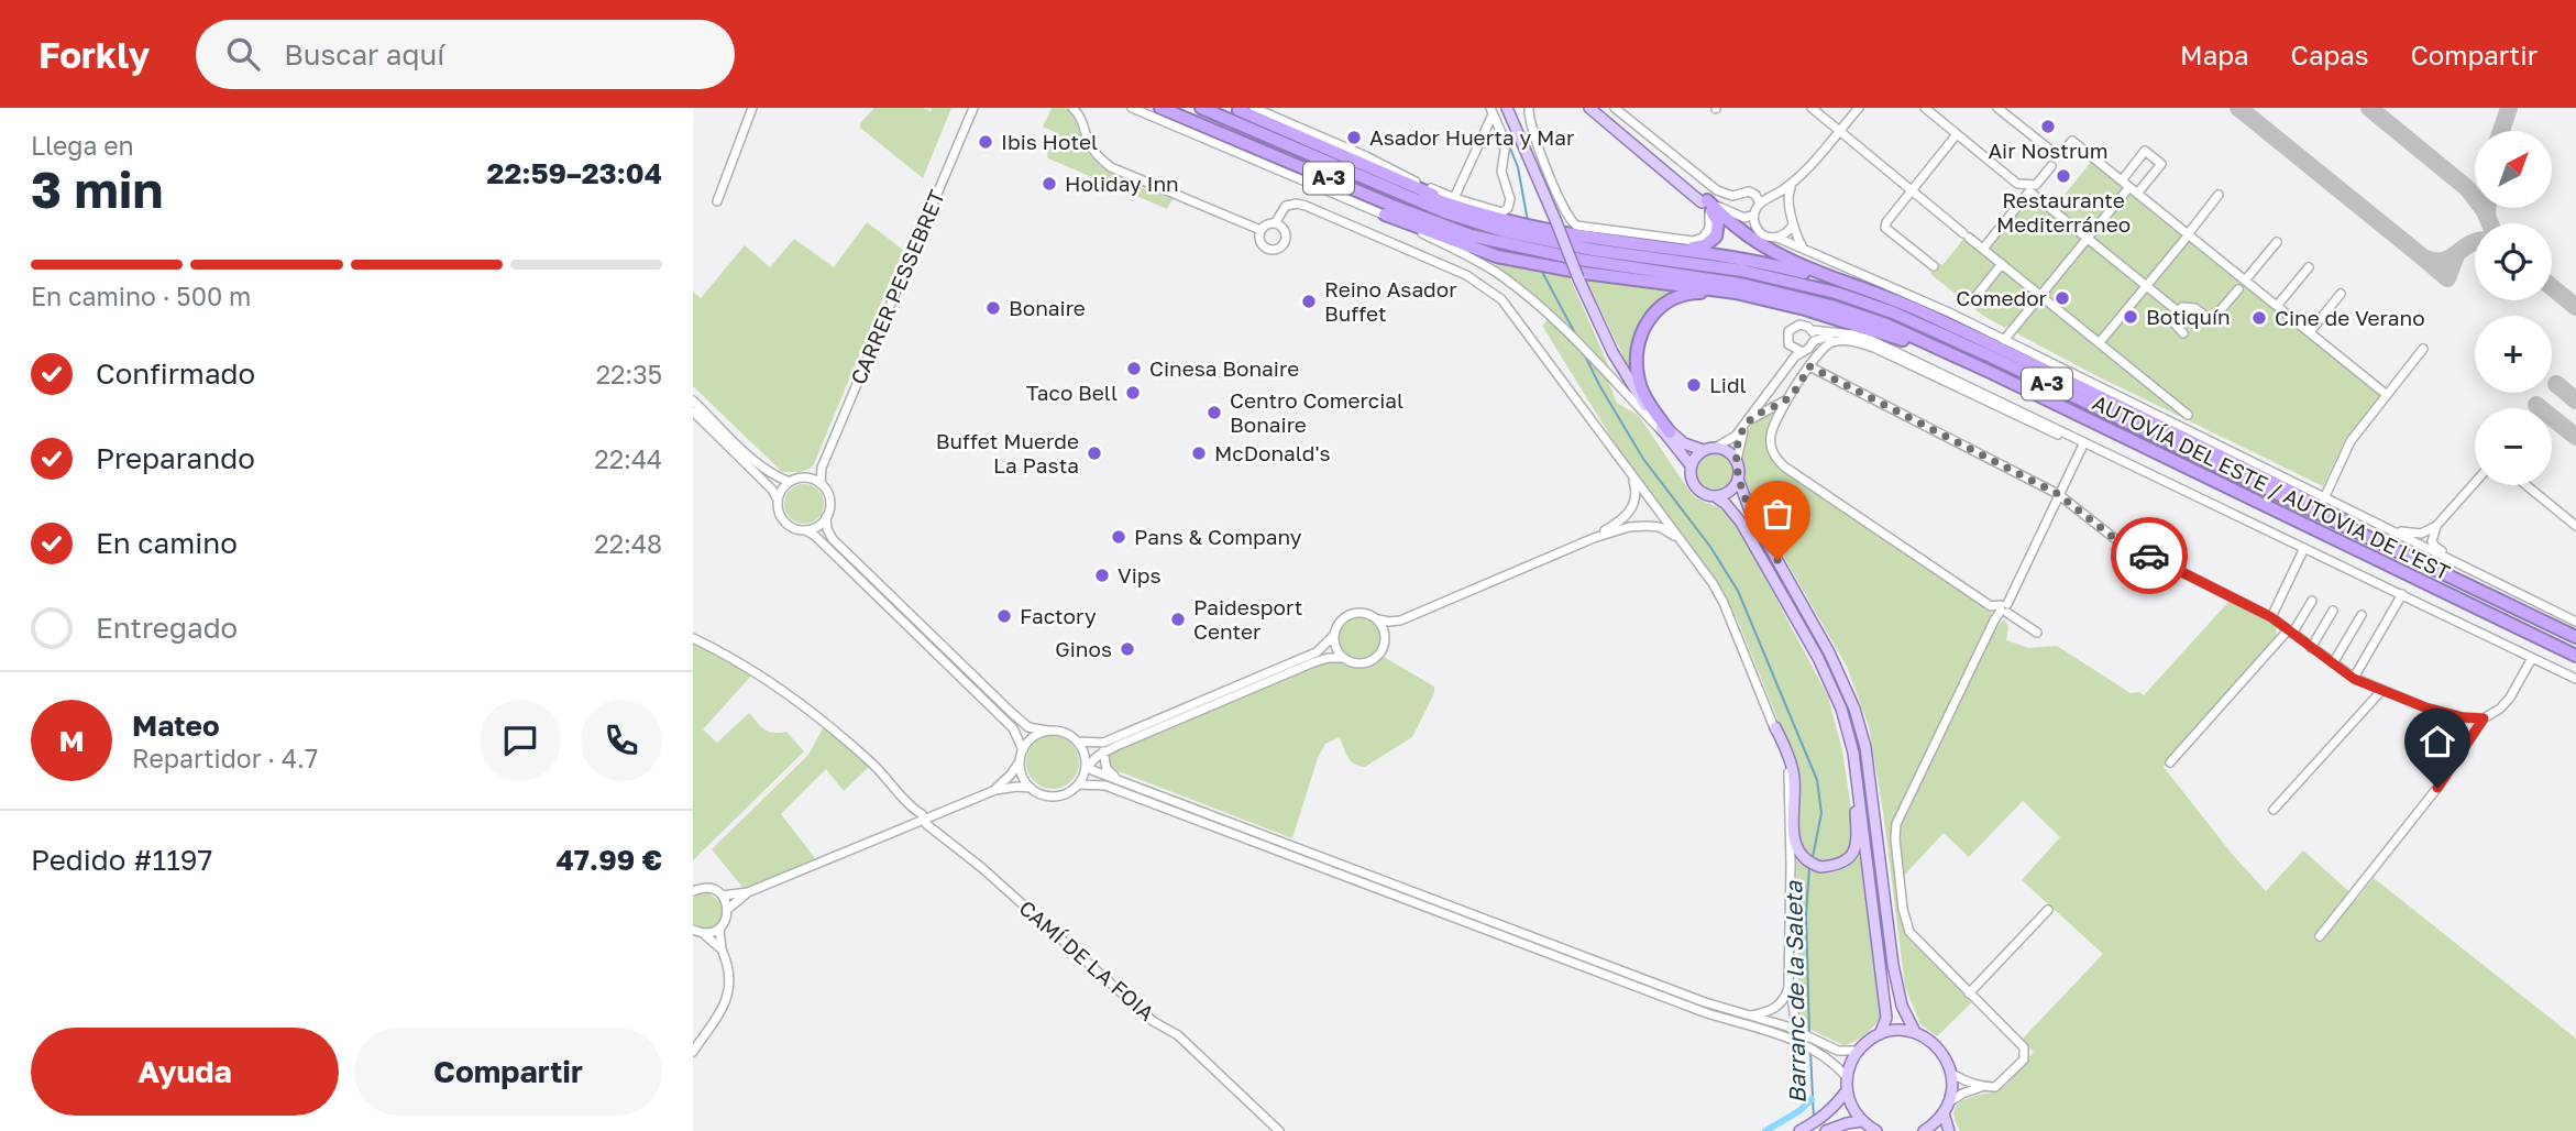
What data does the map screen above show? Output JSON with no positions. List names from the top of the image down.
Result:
{
  "streets": {
    "highway": ["A-3", "AUTOVÍA DEL ESTE / AUTOVIA DE L'EST"],
    "street": ["CARRER PESSEBRET", "CAMÍ DE LA FOIA"]
  },
  "water": ["Barranc de la Saleta"],
  "places": [
    "Air Nostrum",
    "Asador Huerta y Mar",
    "Ibis Hotel",
    "Restaurante Mediterráneo",
    "Holiday Inn",
    "Comedor",
    "Reino Asador Buffet",
    "Bonaire",
    "Botiquín",
    "Cine de Verano",
    "Cinesa Bonaire",
    "Lidl",
    "Taco Bell",
    "Centro Comercial Bonaire",
    "Buffet Muerde La Pasta",
    "McDonald's",
    "Pans & Company",
    "Vips",
    "Factory",
    "Paidesport Center",
    "Ginos"
  ],
  "north": "top right",
  "page": {
    "header": "Forkly",
    "search": "Buscar aquí",
    "nav": ["Mapa", "Capas", "Compartir"],
    "heading": ["3 min", "Llega en", "22:59–23:04"],
    "panel": [
      "Mateo",
      "Repartidor · 4.7",
      "Pedido #1197",
      "47.99 €"
    ],
    "map_buttons": ["+", "−"],
    "bar": "En camino · 500 m",
    "list": [
      ["Confirmado", "22:35"],
      ["Preparando", "22:44"],
      ["En camino", "22:48"],
      "Entregado"
    ],
    "round": "M",
    "buttons": ["Ayuda", "Compartir"]
  }
}
